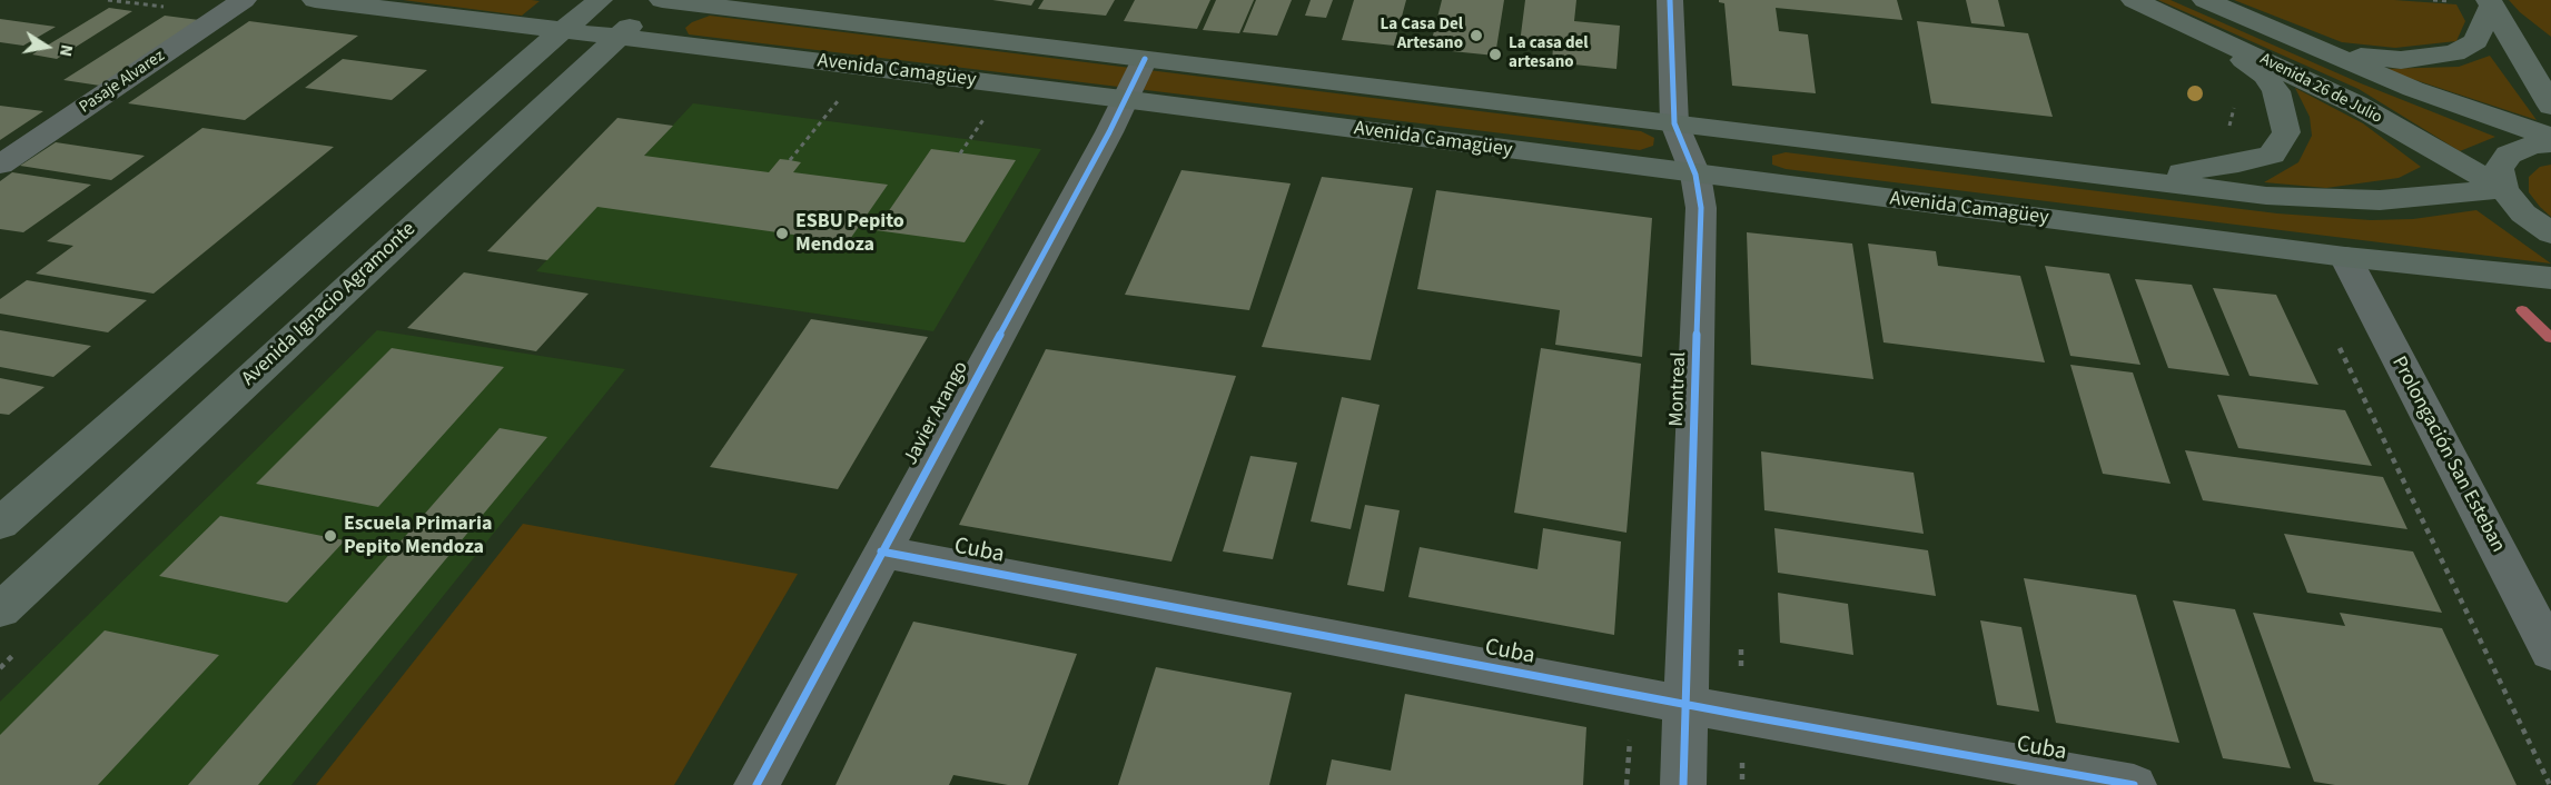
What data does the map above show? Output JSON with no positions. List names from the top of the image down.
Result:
{
  "streets": {
    "main road": ["Avenida Camagüey", "Avenida 26 de Julio", "Avenida Ignacio Agramonte"],
    "street": [
      "Pasaje Alvarez",
      "Montreal",
      "Javier Arango",
      "Prolongación San Esteban",
      "Cuba"
    ]
  },
  "crossings": [
    ["Avenida Camagüey", "Avenida Ignacio Agramonte"],
    ["Avenida Camagüey", "Montreal"],
    ["Avenida Camagüey", "Javier Arango"],
    ["Avenida Camagüey", "Prolongación San Esteban"],
    ["Montreal", "Cuba"],
    ["Javier Arango", "Cuba"]
  ],
  "places": [
    "La Casa Del Artesano",
    "La casa del artesano",
    "ESBU Pepito Mendoza",
    "Escuela Primaria Pepito Mendoza"
  ],
  "north": "right"
}
